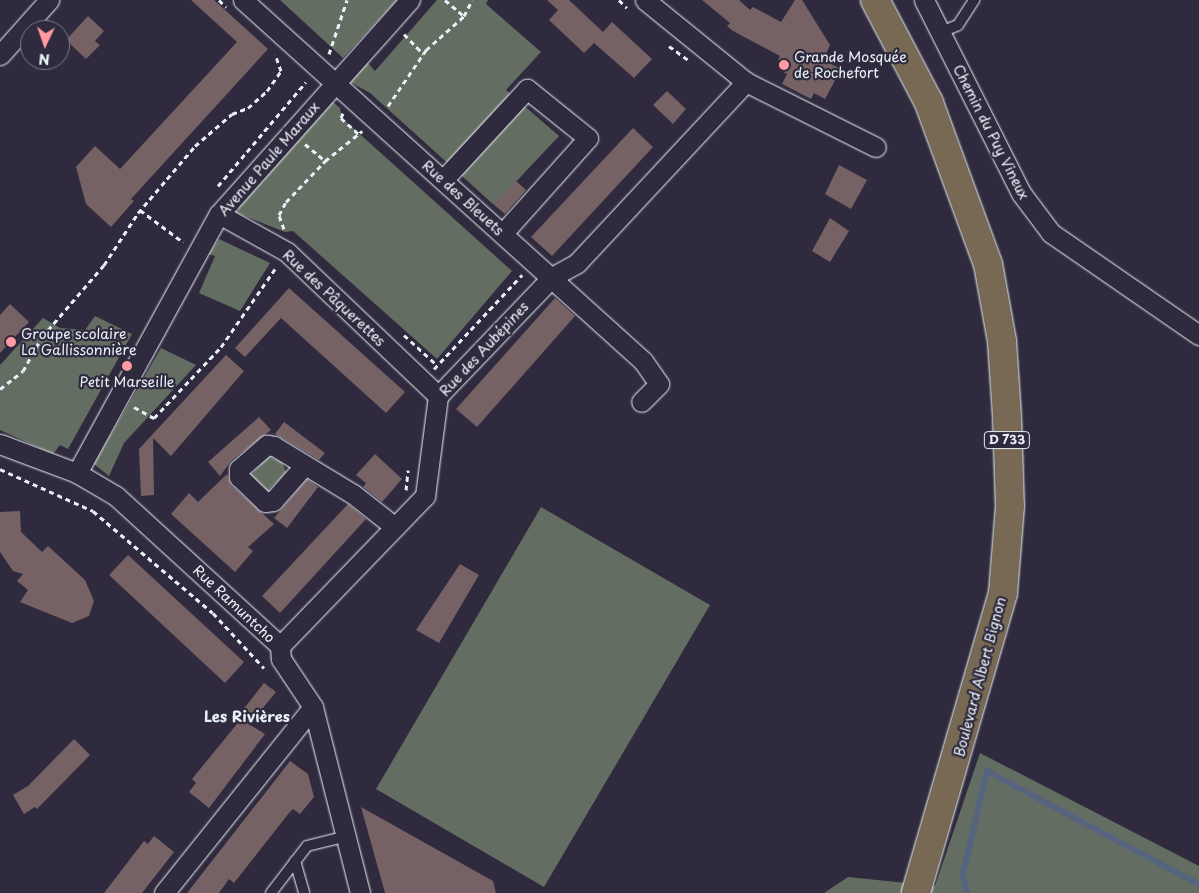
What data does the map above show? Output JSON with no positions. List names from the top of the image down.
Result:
{
  "streets": {
    "main road": ["D 733", "Boulevard Albert Bignon"],
    "street": [
      "Chemin du Puy Vineux",
      "Avenue Paule Maraux",
      "Rue des Bleuets",
      "Rue des Pâquerettes",
      "Rue des Aubépines",
      "Rue Ramuntcho"
    ]
  },
  "crossings": [
    ["Avenue Paule Maraux", "Rue des Bleuets"],
    ["Avenue Paule Maraux", "Rue des Pâquerettes"],
    ["Avenue Paule Maraux", "Rue Ramuntcho"],
    ["Rue des Bleuets", "Rue des Aubépines"],
    ["Rue des Pâquerettes", "Rue des Aubépines"],
    ["Rue des Aubépines", "Rue Ramuntcho"]
  ],
  "districts": ["Les Rivières"],
  "places": ["Grande Mosquée de Rochefort", "Groupe scolaire La Gallissonnière", "Petit Marseille"],
  "north": "bottom"
}
